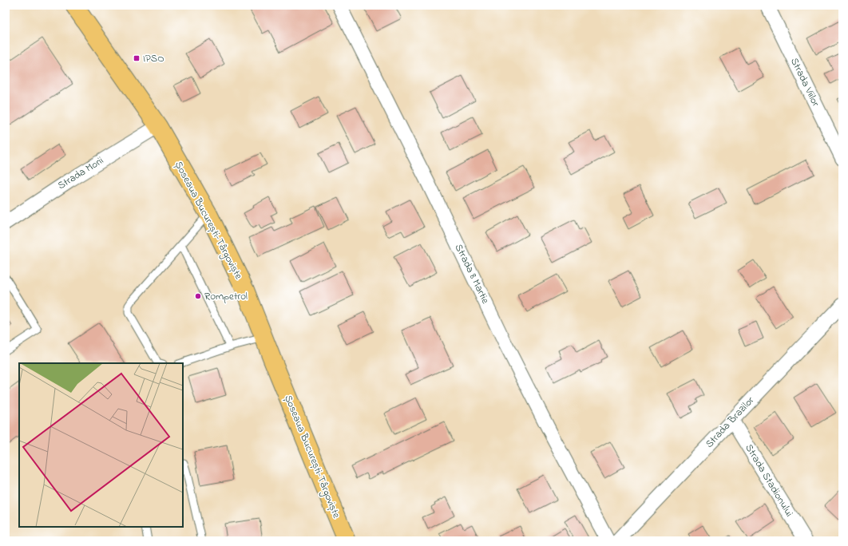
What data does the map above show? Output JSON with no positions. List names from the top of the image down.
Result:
{
  "streets": {
    "main road": ["Șoseaua București-Târgoviște"],
    "street": [
      "Strada Viilor",
      "Strada Morii",
      "Strada 8 Martie",
      "Strada Brazilor",
      "Strada Stadionului"
    ]
  },
  "crossings": [
    ["Strada Morii", "Șoseaua București-Târgoviște"],
    ["Strada Brazilor", "Strada Stadionului"]
  ],
  "places": {
    "transit": ["IPSO"],
    "other": ["Rompetrol"]
  }
}
